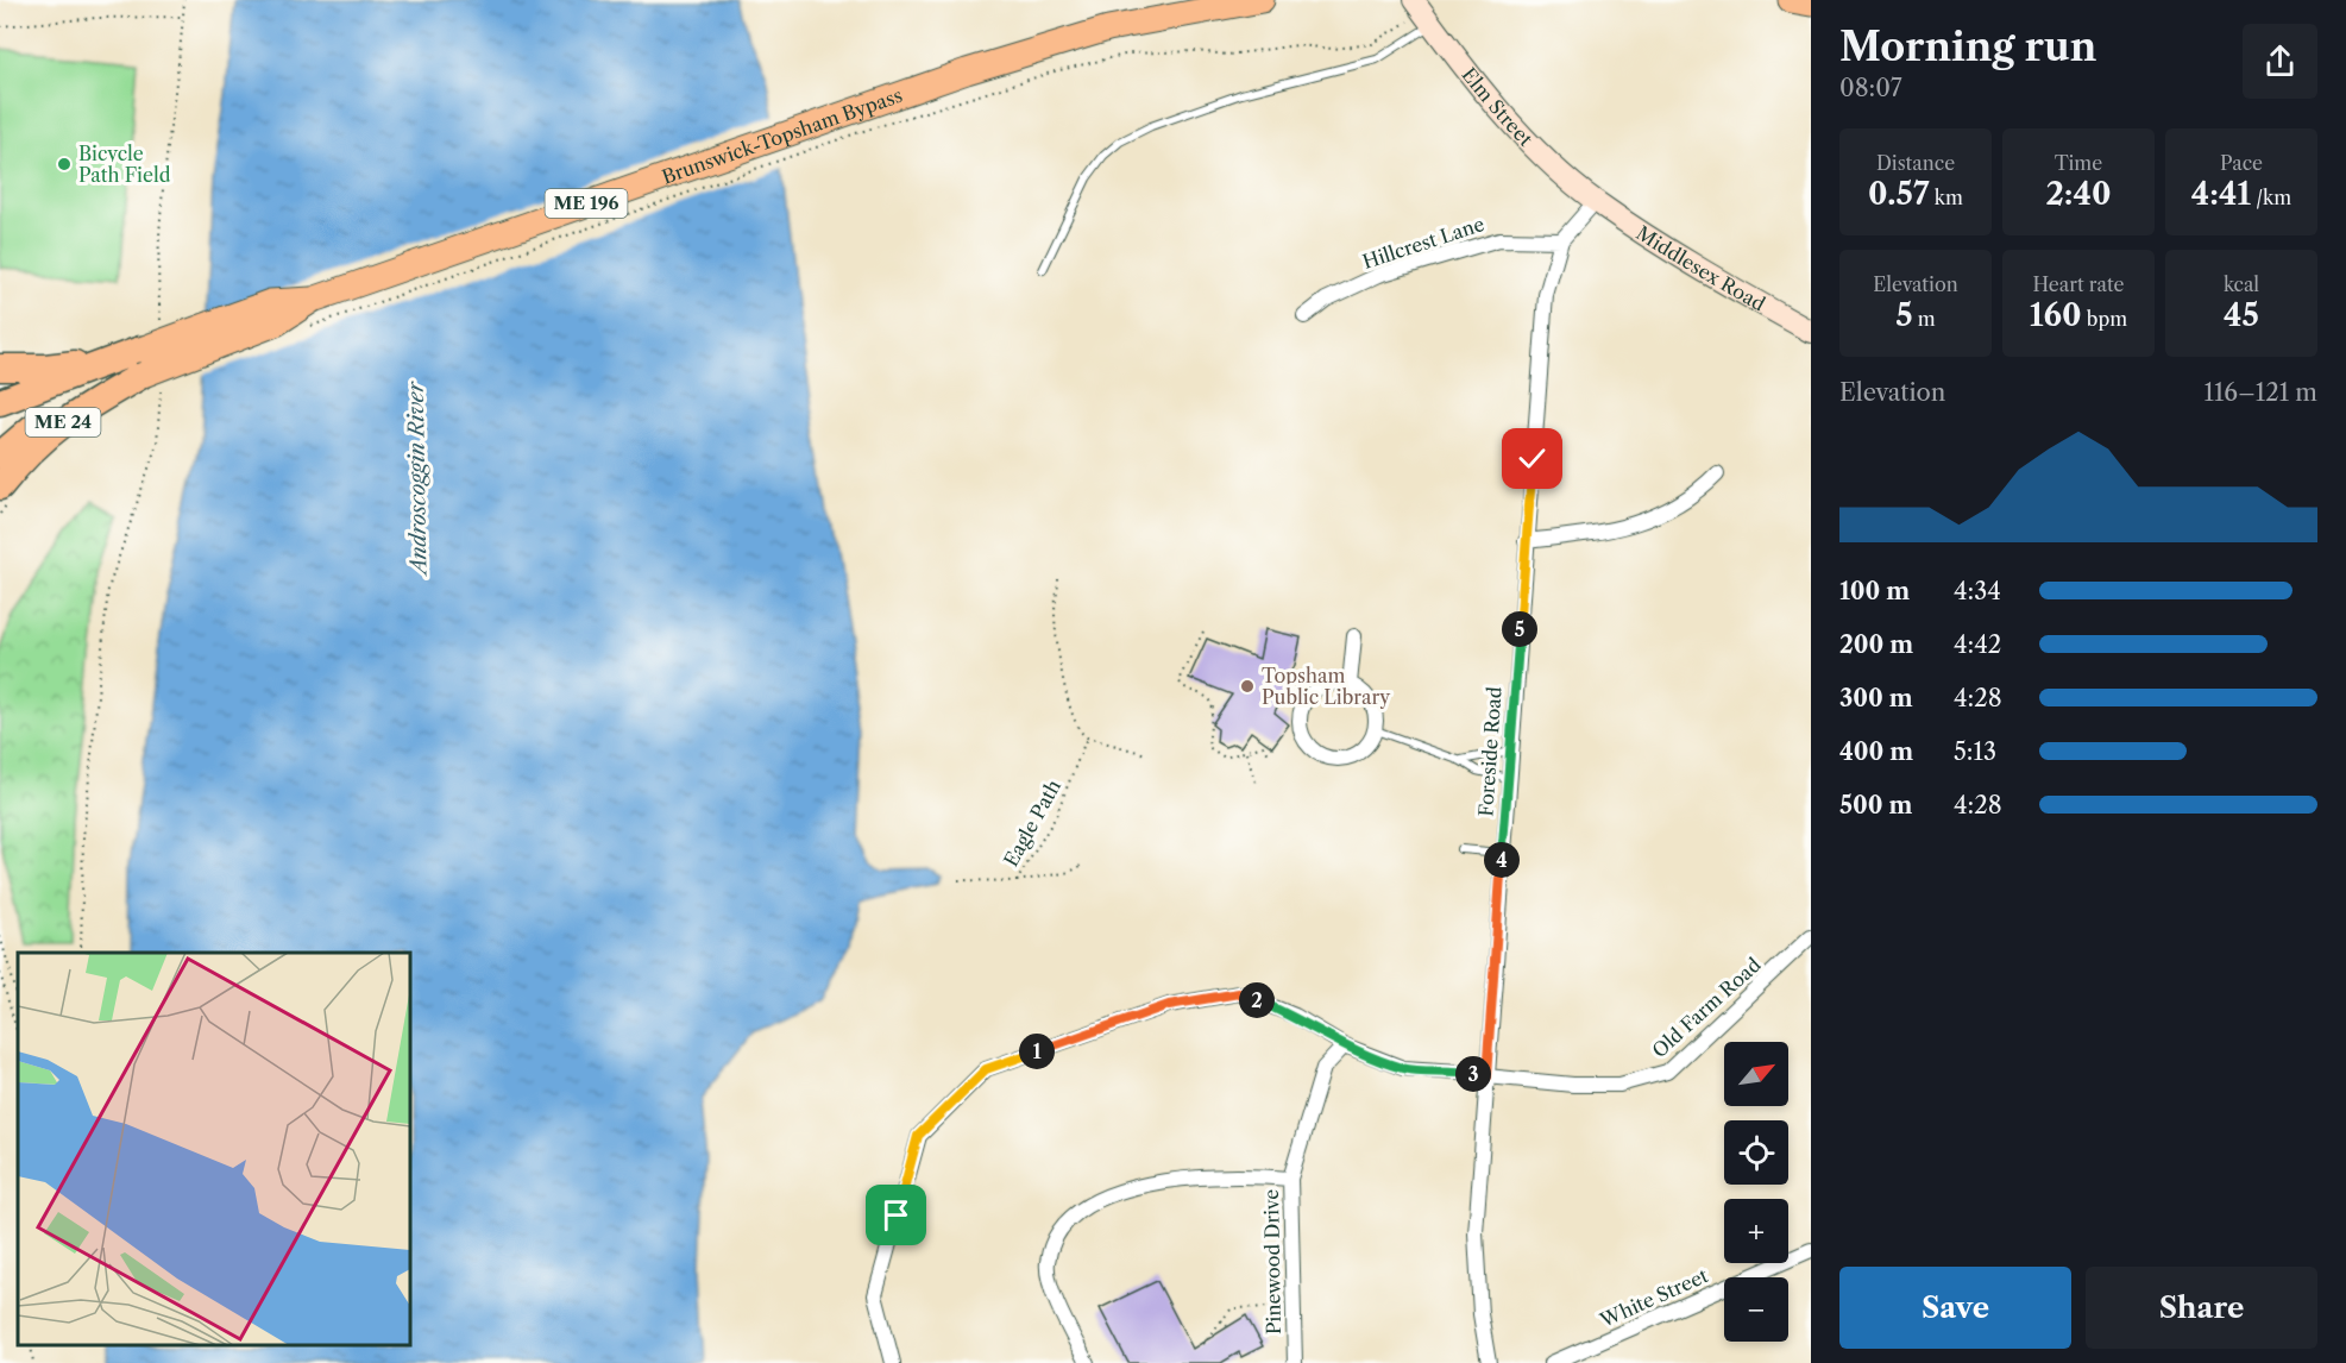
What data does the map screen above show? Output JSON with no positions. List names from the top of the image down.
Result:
{
  "streets": {
    "highway": ["Brunswick-Topsham Bypass", "ME 196", "ME 24"],
    "main road": ["Elm Street", "Middlesex Road"],
    "street": [
      "Hillcrest Lane",
      "Foreside Road",
      "Old Farm Road",
      "Pinewood Drive",
      "White Street"
    ],
    "path": ["Eagle Path"]
  },
  "crossings": [
    ["Elm Street", "Middlesex Road"],
    ["Elm Street", "Foreside Road"],
    ["Brunswick-Topsham Bypass", "ME 24"],
    ["Hillcrest Lane", "Foreside Road"],
    ["Middlesex Road", "Foreside Road"],
    ["Foreside Road", "Old Farm Road"]
  ],
  "water": ["Androscoggin River"],
  "places": ["Bicycle Path Field", "Topsham Public Library"],
  "north": "top right",
  "page": {
    "heading": ["Morning run", "08:07"],
    "stats": [
      ["Distance", "0.57 km"],
      ["Time", "2:40"],
      ["Pace", "4:41 /km"],
      ["Elevation", "5 m"],
      ["Heart rate", "160 bpm"],
      ["kcal", "45"]
    ],
    "chart": ["Elevation", "116–121 m"],
    "list": [
      {
        "name": "100 m",
        "note": "4:34"
      },
      {
        "name": "200 m",
        "note": "4:42"
      },
      {
        "name": "300 m",
        "note": "4:28"
      },
      {
        "name": "400 m",
        "note": "5:13"
      },
      {
        "name": "500 m",
        "note": "4:28"
      }
    ],
    "pins": [
      "5",
      "4",
      "2",
      "1",
      "3"
    ],
    "map_buttons": ["+", "−"],
    "buttons": ["Save", "Share"]
  }
}
